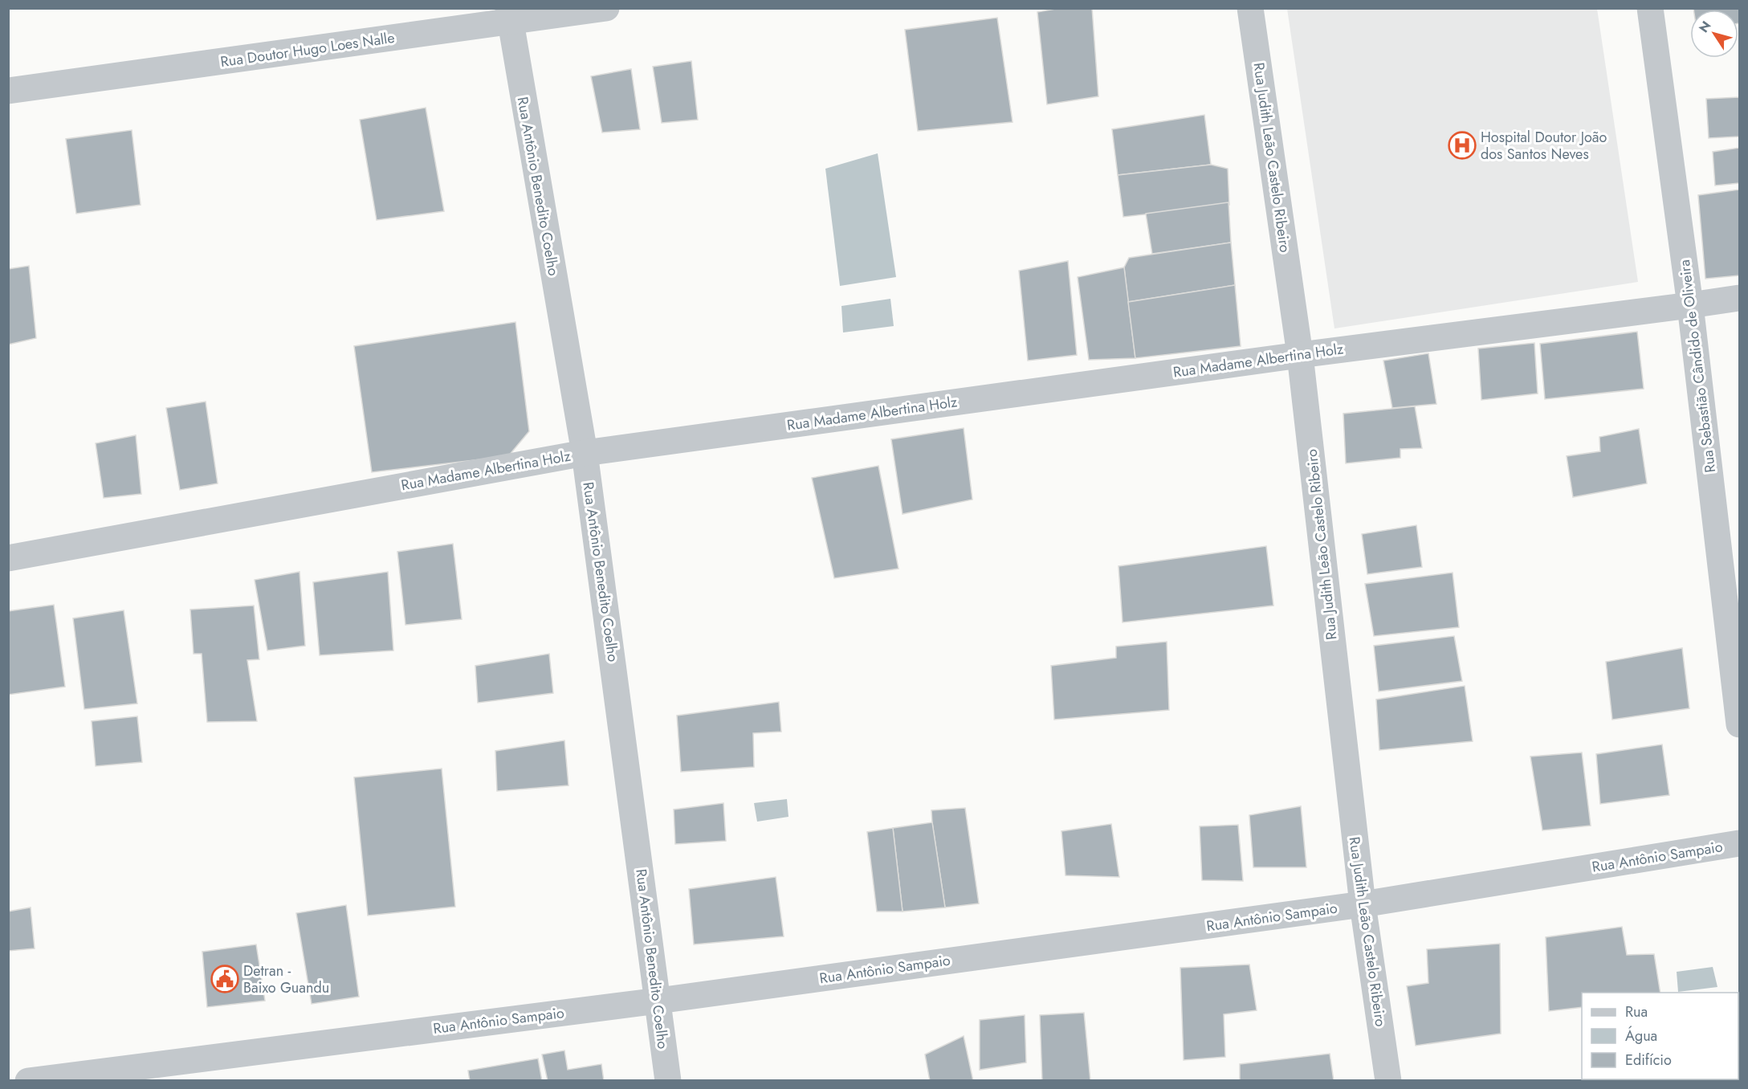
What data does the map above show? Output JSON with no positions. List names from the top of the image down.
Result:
{
  "streets": {
    "street": [
      "Rua Doutor Hugo Loes Nalle",
      "Rua Judith Leão Castelo Ribeiro",
      "Rua Antônio Benedito Coelho",
      "Rua Madame Albertina Holz",
      "Rua Sebastião Cândido de Oliveira",
      "Rua Antônio Sampaio"
    ]
  },
  "crossings": [
    ["Rua Doutor Hugo Loes Nalle", "Rua Antônio Benedito Coelho"],
    ["Rua Judith Leão Castelo Ribeiro", "Rua Madame Albertina Holz"],
    ["Rua Judith Leão Castelo Ribeiro", "Rua Antônio Sampaio"],
    ["Rua Antônio Benedito Coelho", "Rua Madame Albertina Holz"],
    ["Rua Antônio Benedito Coelho", "Rua Antônio Sampaio"],
    ["Rua Madame Albertina Holz", "Rua Sebastião Cândido de Oliveira"]
  ],
  "places": {
    "hospital": ["Hospital Doutor João dos Santos Neves"],
    "public building": ["Detran - Baixo Guandu"]
  },
  "legend": ["Rua", "Água", "Edifício"],
  "north": "top left"
}
